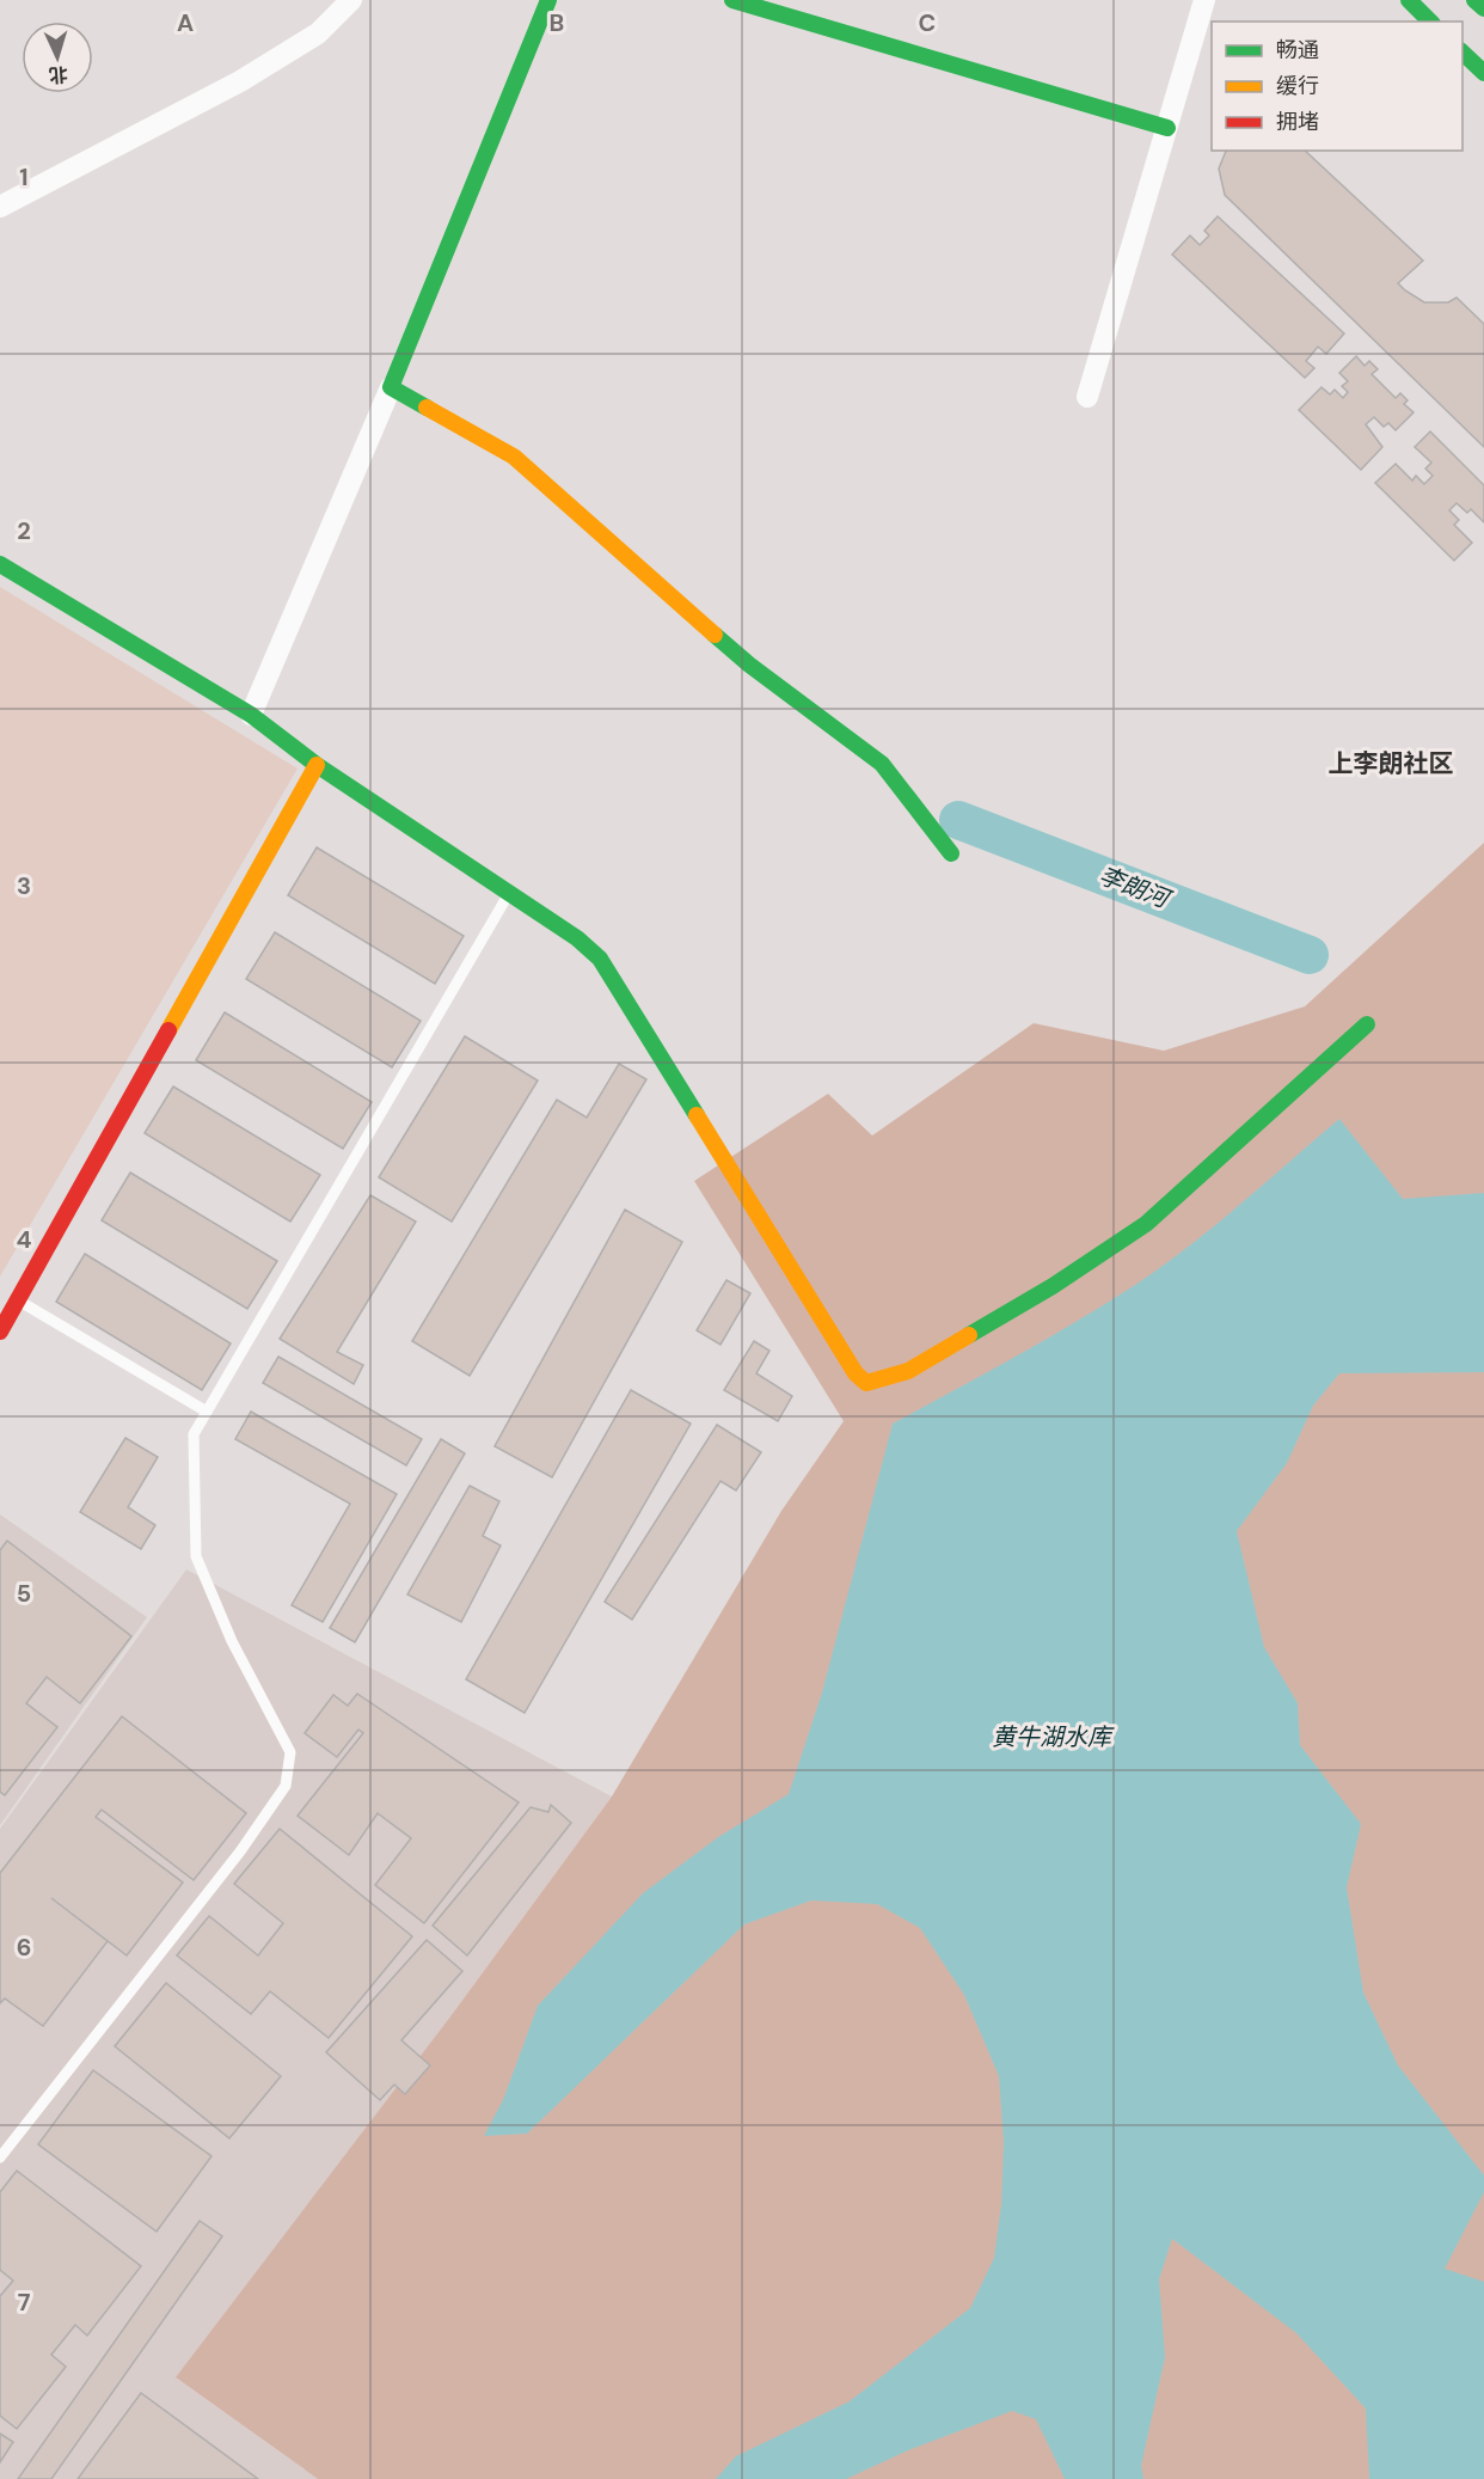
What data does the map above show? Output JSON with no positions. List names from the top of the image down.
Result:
{
  "districts": ["上李朗社区"],
  "water": ["李朗河", "黄牛湖水库"],
  "legend": ["畅通", "缓行", "拥堵"],
  "north": "bottom",
  "grid": {
    "columns": ["A", "B", "C"],
    "rows": [
      "1",
      "2",
      "3",
      "4",
      "5",
      "6",
      "7"
    ]
  }
}
